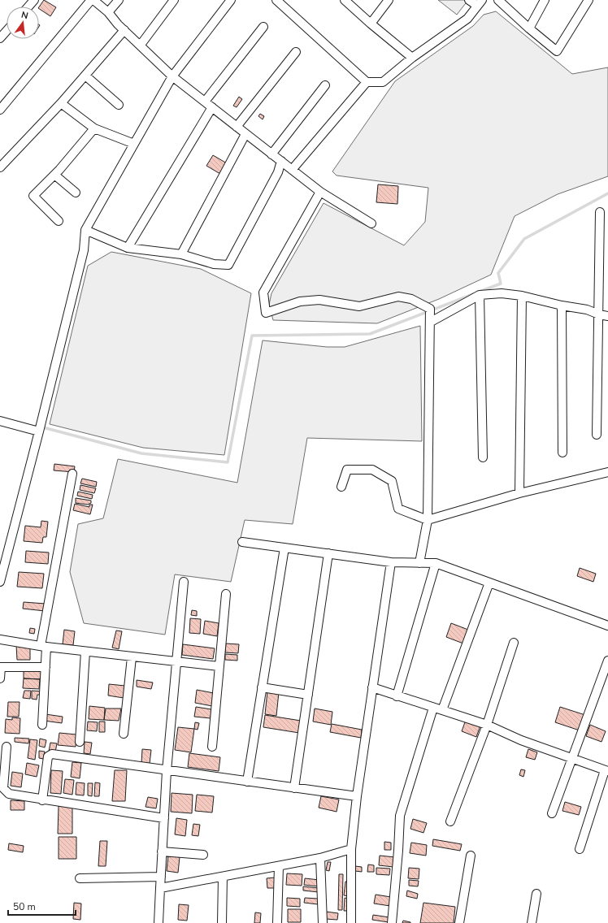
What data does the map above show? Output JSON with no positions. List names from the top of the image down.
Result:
{
  "scale_bar": "50 m",
  "north": "top"
}
